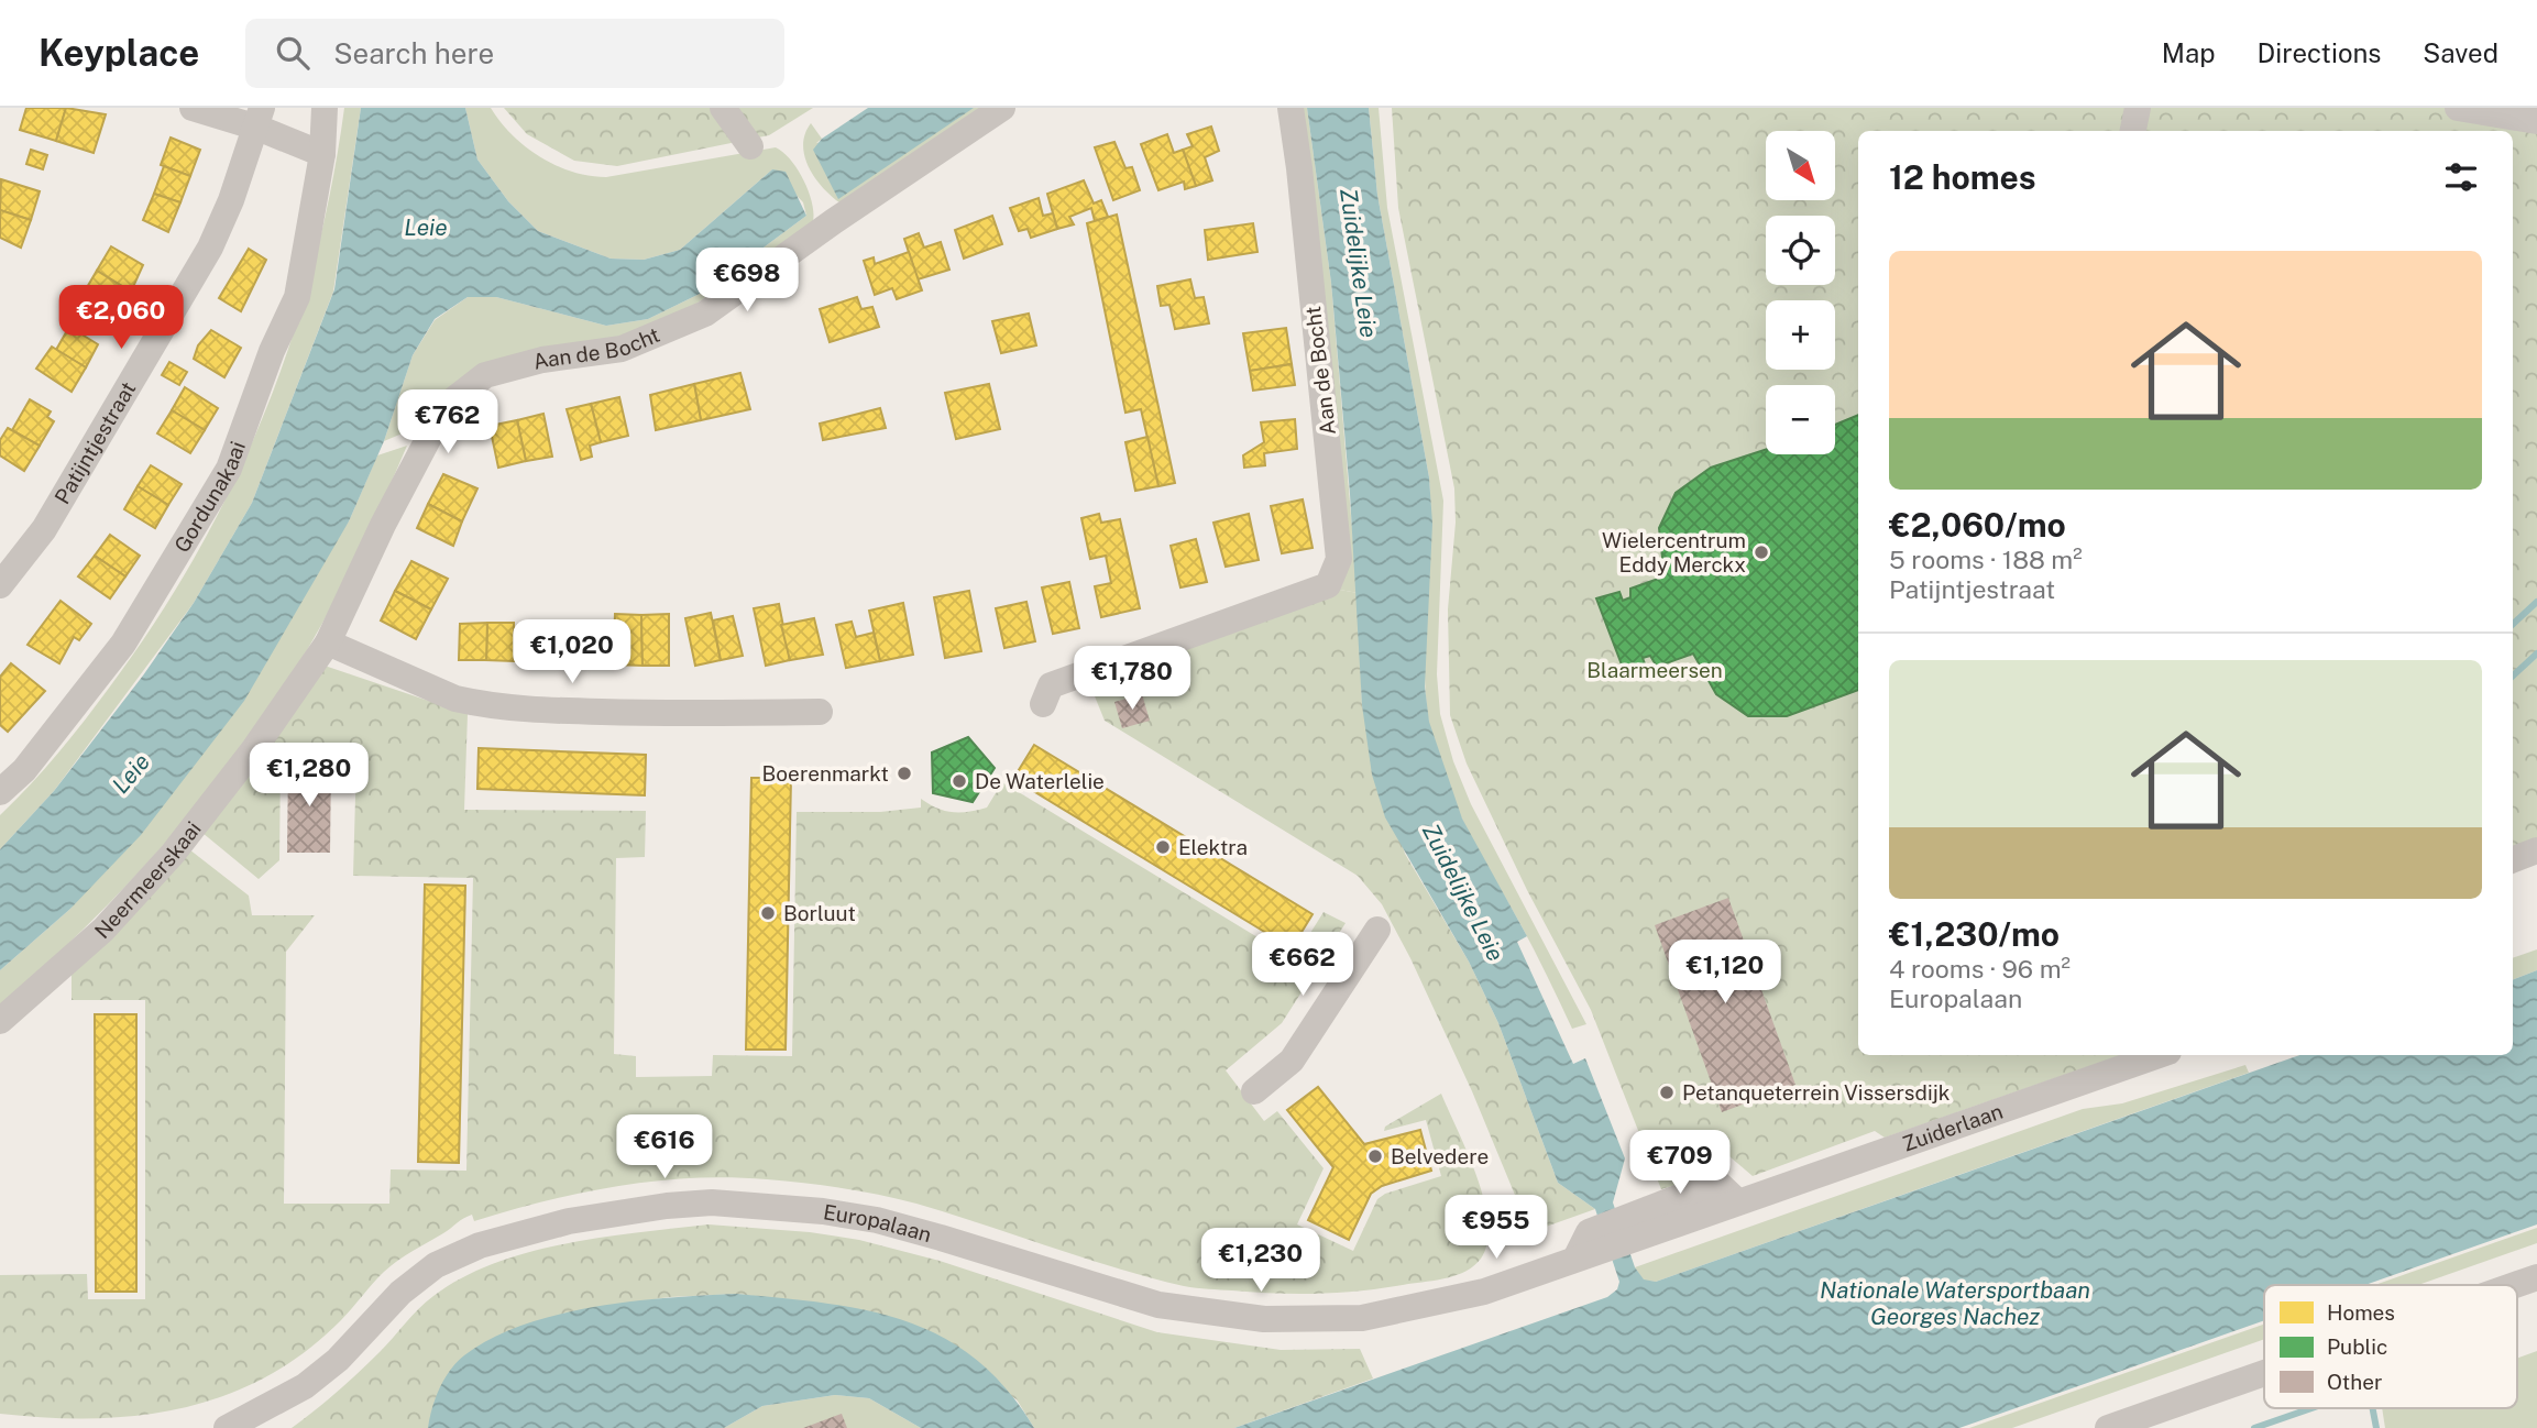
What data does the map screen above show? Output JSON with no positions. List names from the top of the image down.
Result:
{
  "streets": {
    "street": [
      "Aan de Bocht",
      "Patijntjestraat",
      "Gordunakaai",
      "Neermeerskaai",
      "Zuiderlaan",
      "Europalaan"
    ]
  },
  "crossings": [
    ["Aan de Bocht", "Neermeerskaai"],
    ["Zuiderlaan", "Europalaan"]
  ],
  "water": ["Leie", "Zuidelijke Leie", "Nationale Watersportbaan Georges Nachez"],
  "parks": ["Blaarmeersen"],
  "places": [
    "Wielercentrum Eddy Merckx",
    "Boerenmarkt",
    "De Waterlelie",
    "Elektra",
    "Borluut",
    "Petanqueterrein Vissersdijk",
    "Belvedere"
  ],
  "legend": ["Homes", "Public", "Other"],
  "north": "bottom right",
  "page": {
    "header": "Keyplace",
    "search": "Search here",
    "nav": ["Map", "Directions", "Saved"],
    "map_buttons": ["+", "−"],
    "heading": "12 homes",
    "list": [
      {
        "name": "€2,060/mo",
        "note": "5 rooms · 188 m² · Patijntjestraat"
      },
      {
        "name": "€1,230/mo",
        "note": "4 rooms · 96 m² · Europalaan"
      }
    ],
    "price": [
      "€698",
      "€2,060",
      "€762",
      "€1,020",
      "€1,780",
      "€1,280",
      "€662",
      "€1,120",
      "€616",
      "€709",
      "€955",
      "€1,230"
    ]
  }
}
